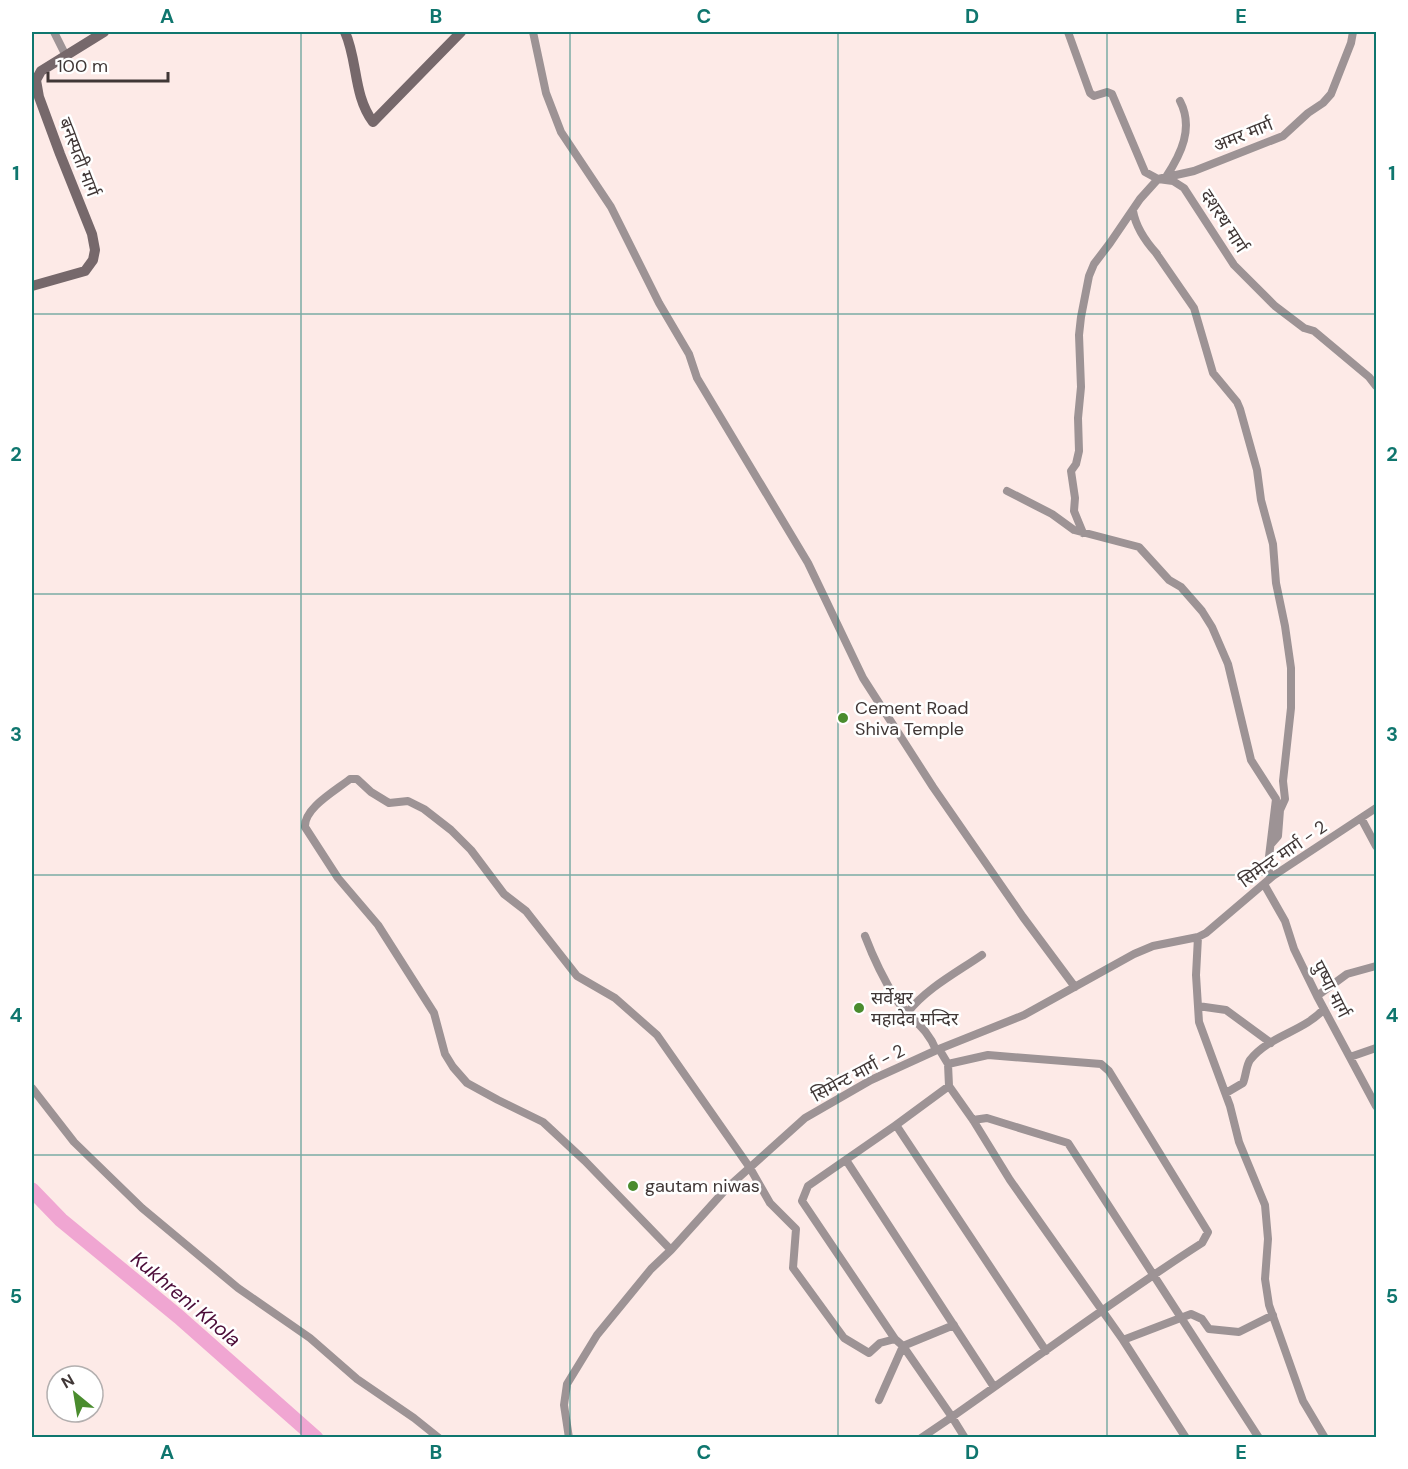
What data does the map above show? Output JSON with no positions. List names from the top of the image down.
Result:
{
  "streets": {
    "street": [
      "अमर मार्ग",
      "बनस्पती मार्ग",
      "दशरथ मार्ग",
      "सिमेन्ट मार्ग - 2",
      "पुष्पा मार्ग"
    ]
  },
  "crossings": [
    ["अमर मार्ग", "दशरथ मार्ग"],
    ["सिमेन्ट मार्ग - 2", "पुष्पा मार्ग"]
  ],
  "water": ["Kukhreni Khola"],
  "places": ["Cement Road Shiva Temple", "सर्वेश्वर महादेव मन्दिर", "gautam niwas"],
  "scale_bar": "100 m",
  "north": "top left",
  "grid": {
    "columns": [
      "A",
      "B",
      "C",
      "D",
      "E"
    ],
    "rows": [
      "1",
      "2",
      "3",
      "4",
      "5"
    ]
  }
}
